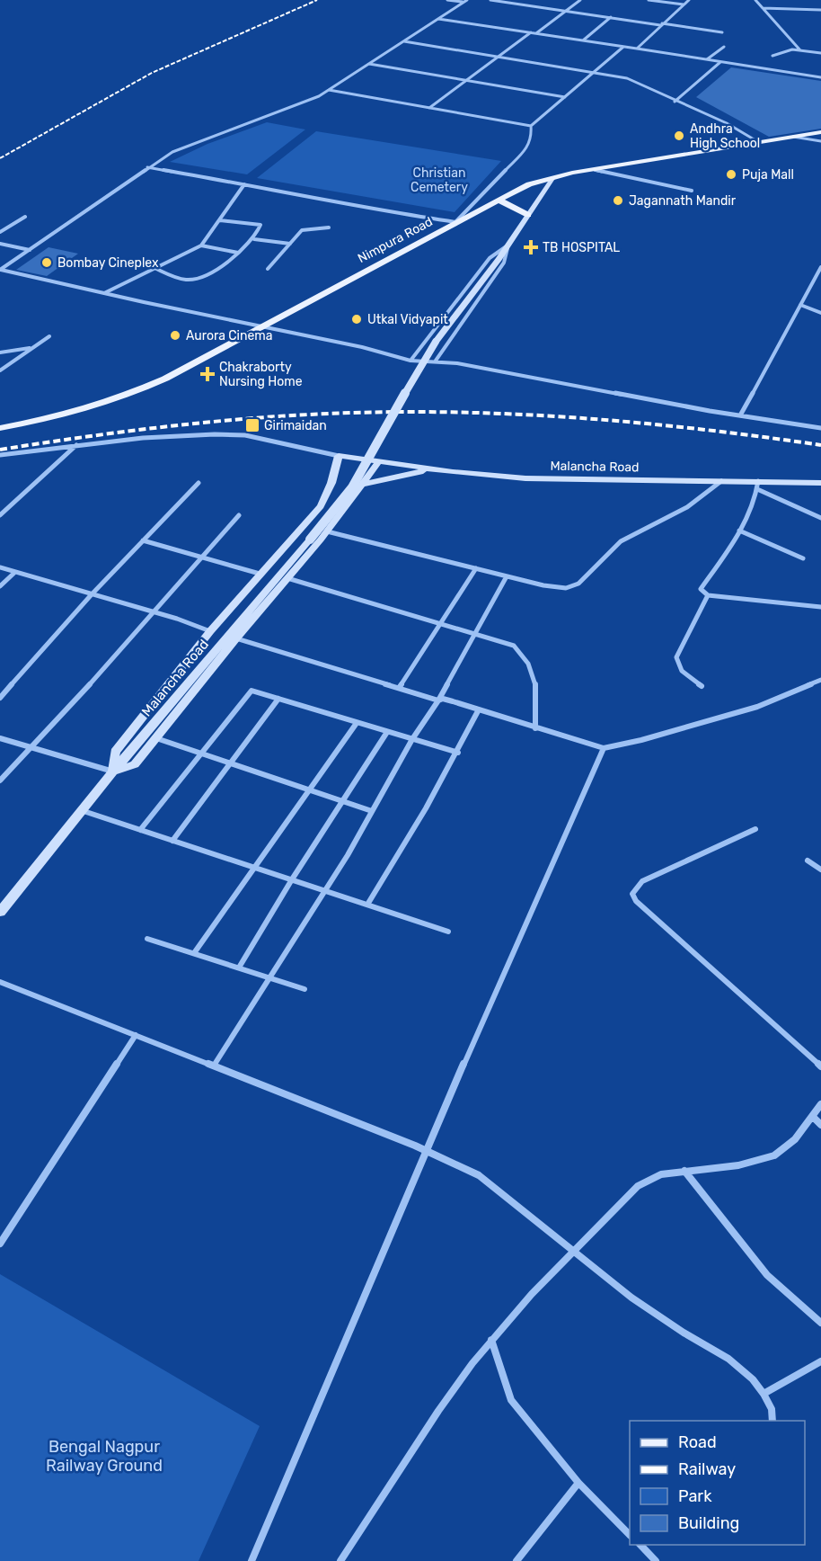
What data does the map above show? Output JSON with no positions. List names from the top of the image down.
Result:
{
  "streets": {
    "main road": ["Nimpura Road"],
    "street": ["Malancha Road"]
  },
  "crossings": [
    ["Nimpura Road", "Malancha Road"]
  ],
  "parks": ["Christian Cemetery", "Bengal Nagpur Railway Ground"],
  "places": {
    "other": [
      "Andhra High School",
      "Puja Mall",
      "Jagannath Mandir",
      "Bombay Cineplex",
      "Utkal Vidyapit",
      "Aurora Cinema"
    ],
    "health": ["TB HOSPITAL", "Chakraborty Nursing Home"],
    "transit": ["Girimaidan"]
  },
  "legend": [
    "Road",
    "Railway",
    "Park",
    "Building"
  ]
}
